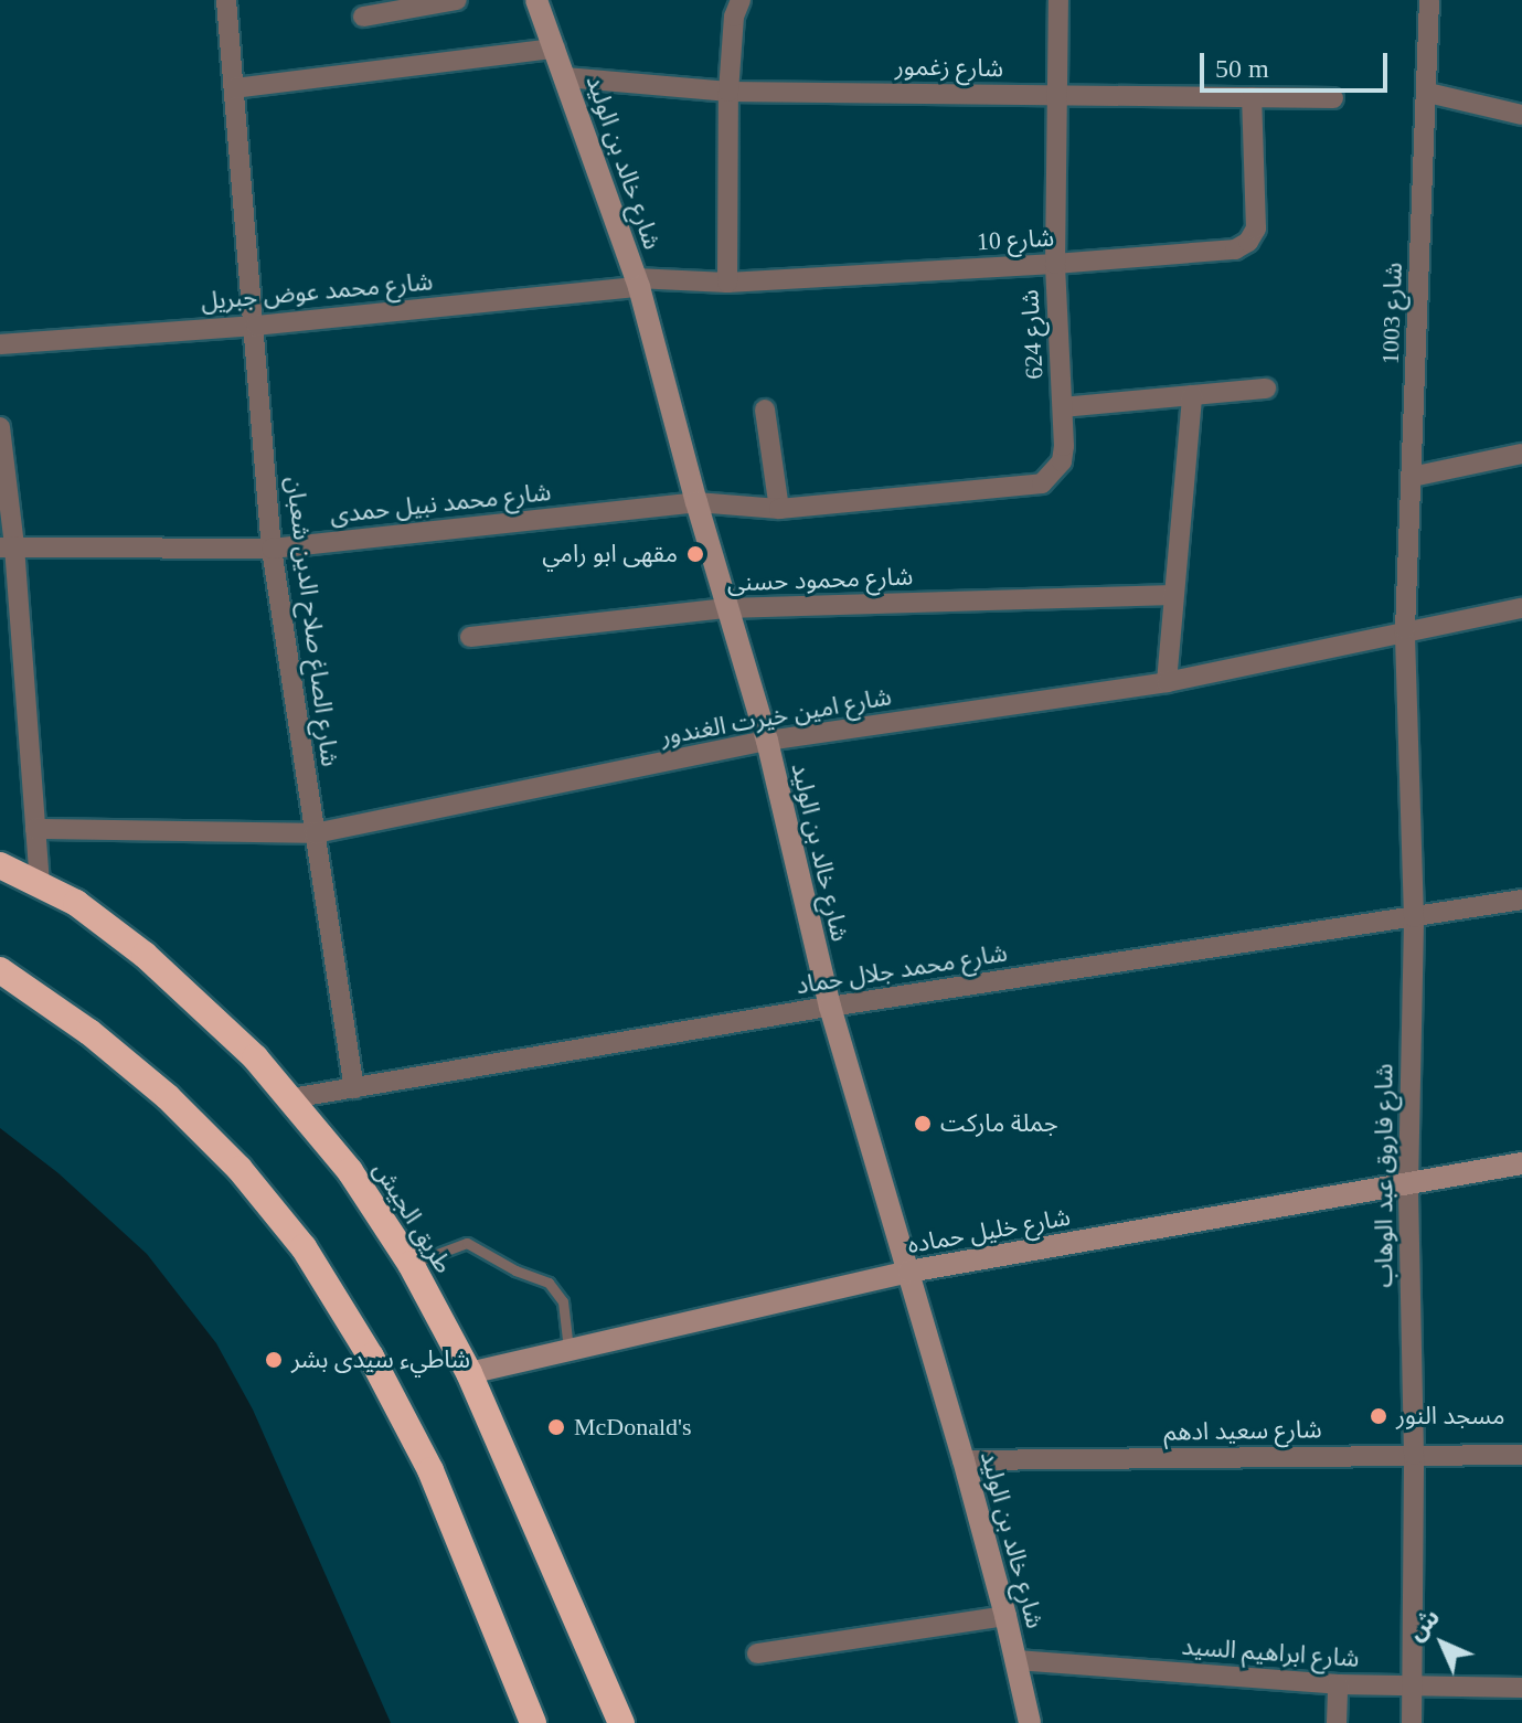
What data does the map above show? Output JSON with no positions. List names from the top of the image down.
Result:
{
  "streets": {
    "highway": ["طريق الجيش"],
    "street": [
      "شارع زغمور",
      "شارع خالد بن الوليد",
      "شارع 10",
      "شارع محمد عوض جبريل",
      "شارع 1003",
      "شارع 624",
      "شارع محمد نبيل حمدى",
      "شارع محمود حسنى",
      "شارع الصاغ صلاح الدين شعبان",
      "شارع امين خيرت الغندور",
      "شارع محمد جلال حماد",
      "شارع فاروق عبد الوهاب",
      "شارع خليل حماده",
      "شارع سعيد ادهم",
      "شارع ابراهيم السيد"
    ]
  },
  "crossings": [
    ["شارع زغمور", "شارع خالد بن الوليد"],
    ["شارع زغمور", "شارع 10"],
    ["شارع زغمور", "شارع 624"],
    ["شارع خالد بن الوليد", "شارع 10"],
    ["شارع خالد بن الوليد", "شارع محمد عوض جبريل"],
    ["شارع خالد بن الوليد", "شارع محمد نبيل حمدى"],
    ["شارع خالد بن الوليد", "شارع محمود حسنى"],
    ["شارع خالد بن الوليد", "شارع امين خيرت الغندور"],
    ["شارع خالد بن الوليد", "شارع محمد جلال حماد"],
    ["شارع خالد بن الوليد", "شارع خليل حماده"],
    ["شارع خالد بن الوليد", "شارع سعيد ادهم"],
    ["شارع خالد بن الوليد", "شارع ابراهيم السيد"],
    ["شارع 10", "شارع محمد عوض جبريل"],
    ["شارع 10", "شارع 624"],
    ["شارع محمد عوض جبريل", "شارع الصاغ صلاح الدين شعبان"],
    ["شارع 1003", "شارع امين خيرت الغندور"],
    ["شارع 1003", "شارع فاروق عبد الوهاب"],
    ["شارع 624", "شارع محمد نبيل حمدى"],
    ["شارع محمد نبيل حمدى", "شارع الصاغ صلاح الدين شعبان"],
    ["شارع الصاغ صلاح الدين شعبان", "شارع امين خيرت الغندور"],
    ["شارع الصاغ صلاح الدين شعبان", "شارع محمد جلال حماد"],
    ["شارع امين خيرت الغندور", "شارع فاروق عبد الوهاب"],
    ["شارع محمد جلال حماد", "شارع فاروق عبد الوهاب"],
    ["شارع محمد جلال حماد", "طريق الجيش"],
    ["شارع فاروق عبد الوهاب", "شارع خليل حماده"],
    ["شارع فاروق عبد الوهاب", "شارع سعيد ادهم"],
    ["شارع فاروق عبد الوهاب", "شارع ابراهيم السيد"],
    ["طريق الجيش", "شارع خليل حماده"]
  ],
  "places": [
    "مقهى ابو رامي",
    "جملة ماركت",
    "شاطيء سيدى بشر",
    "مسجد النور",
    "McDonald's"
  ],
  "scale_bar": "50 m",
  "north": "top left"
}
